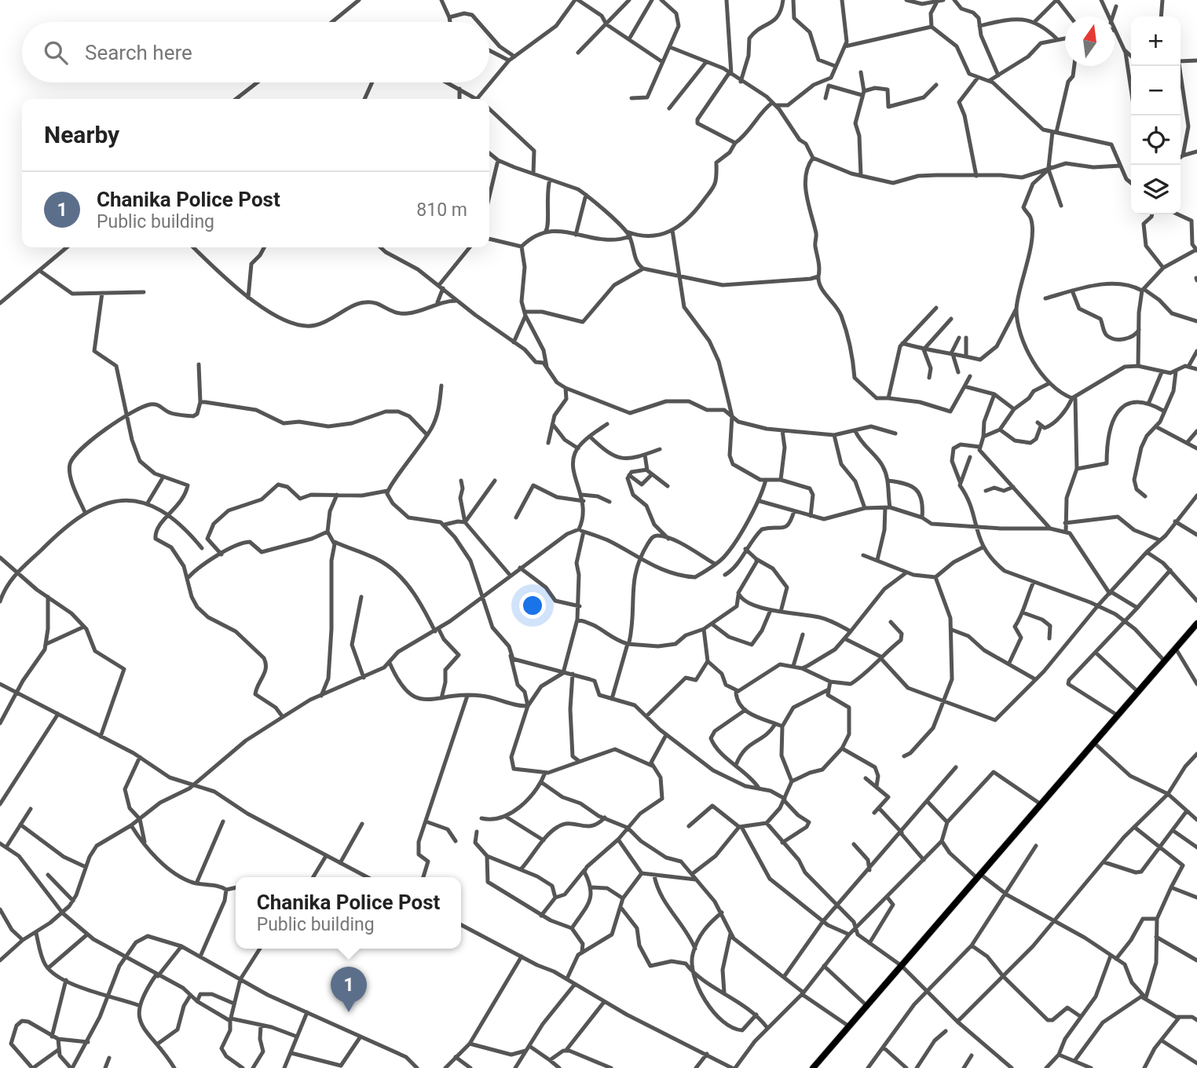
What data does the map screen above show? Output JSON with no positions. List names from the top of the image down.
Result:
{
  "north": "top",
  "page": {
    "map_buttons": ["+", "−"],
    "search": "Search here",
    "heading": "Nearby",
    "list": [
      {
        "mark": "1",
        "name": "Chanika Police Post",
        "note": "Public building",
        "value": "810 m"
      }
    ],
    "popup": ["Chanika Police Post", "Public building"],
    "pins": "1"
  }
}
